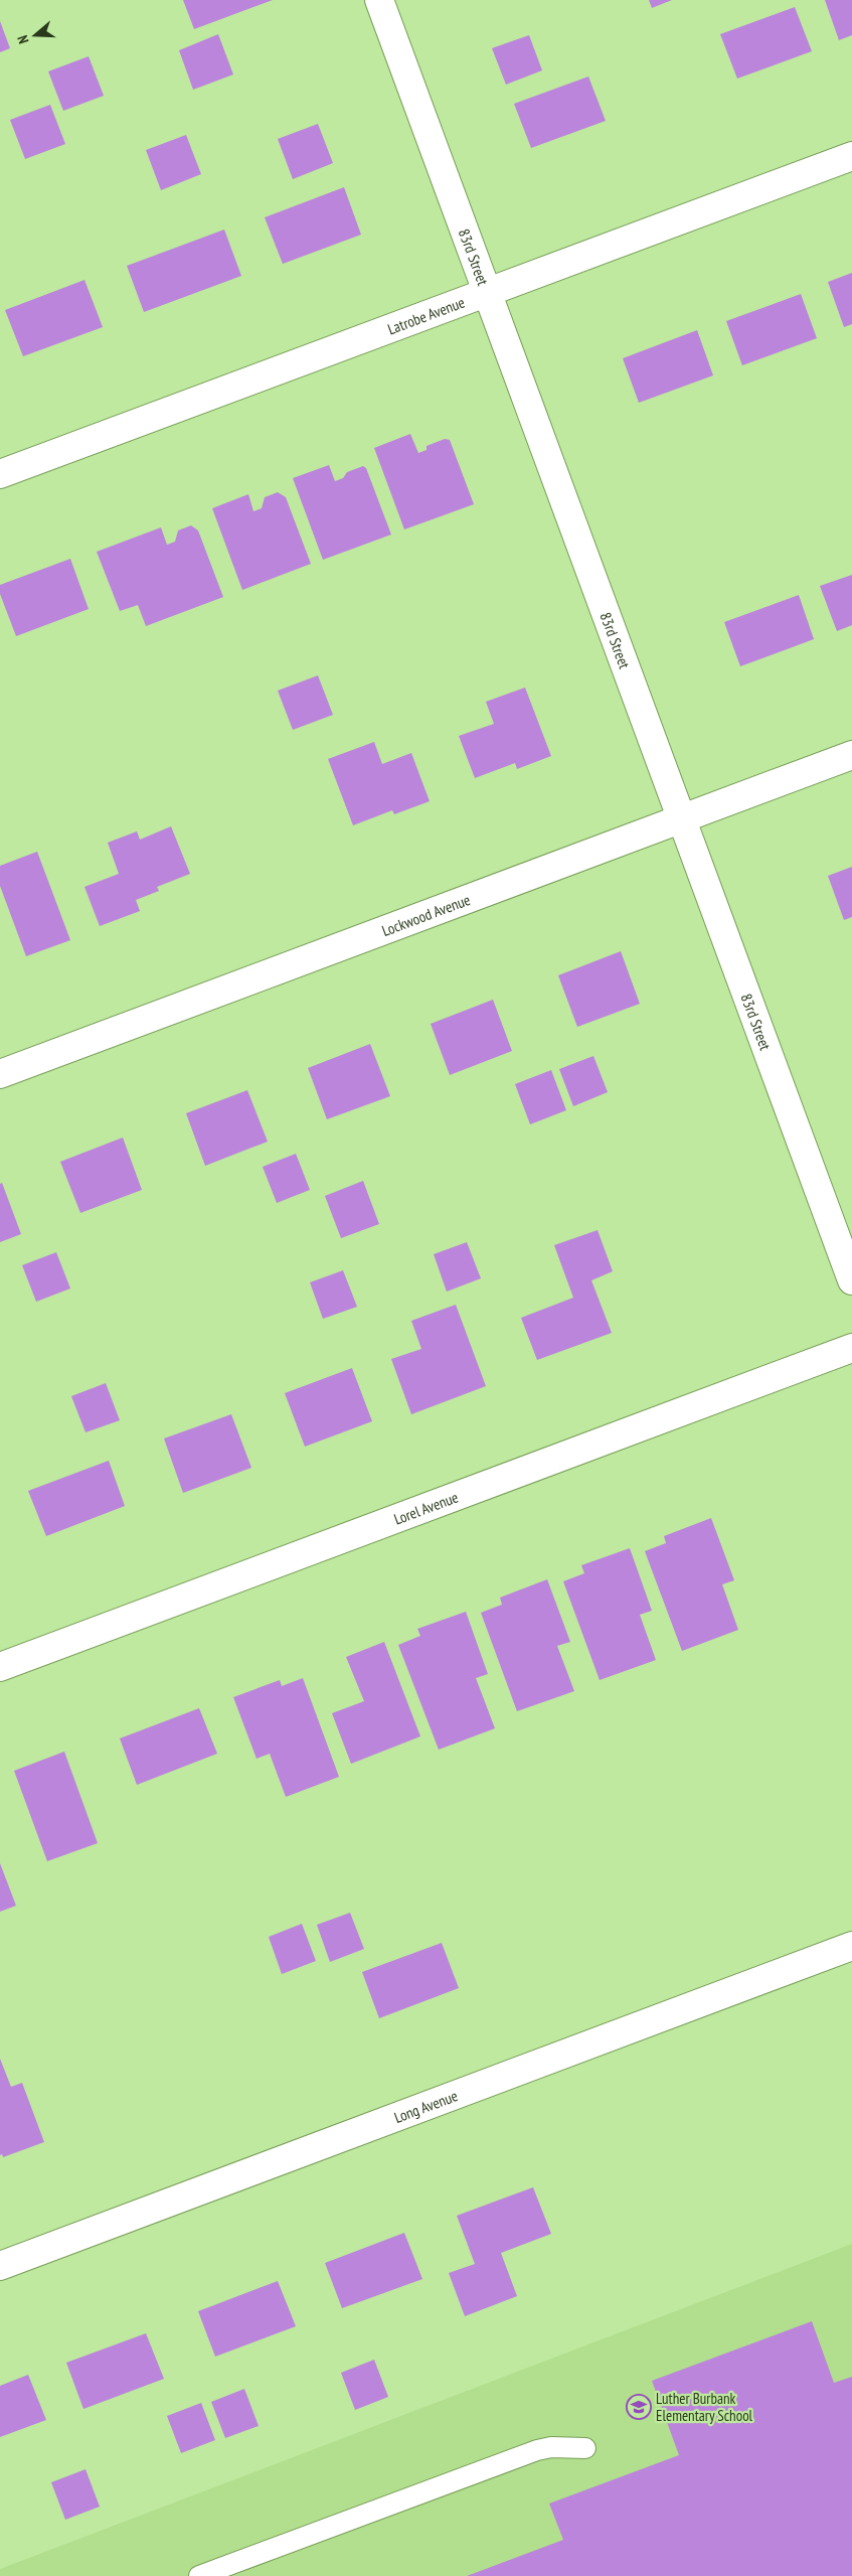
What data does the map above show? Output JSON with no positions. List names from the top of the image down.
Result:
{
  "streets": {
    "street": [
      "83rd Street",
      "Latrobe Avenue",
      "Lockwood Avenue",
      "Lorel Avenue",
      "Long Avenue"
    ]
  },
  "crossings": [
    ["83rd Street", "Latrobe Avenue"],
    ["83rd Street", "Lockwood Avenue"]
  ],
  "places": {
    "school or university": ["Luther Burbank Elementary School"]
  },
  "north": "left"
}
